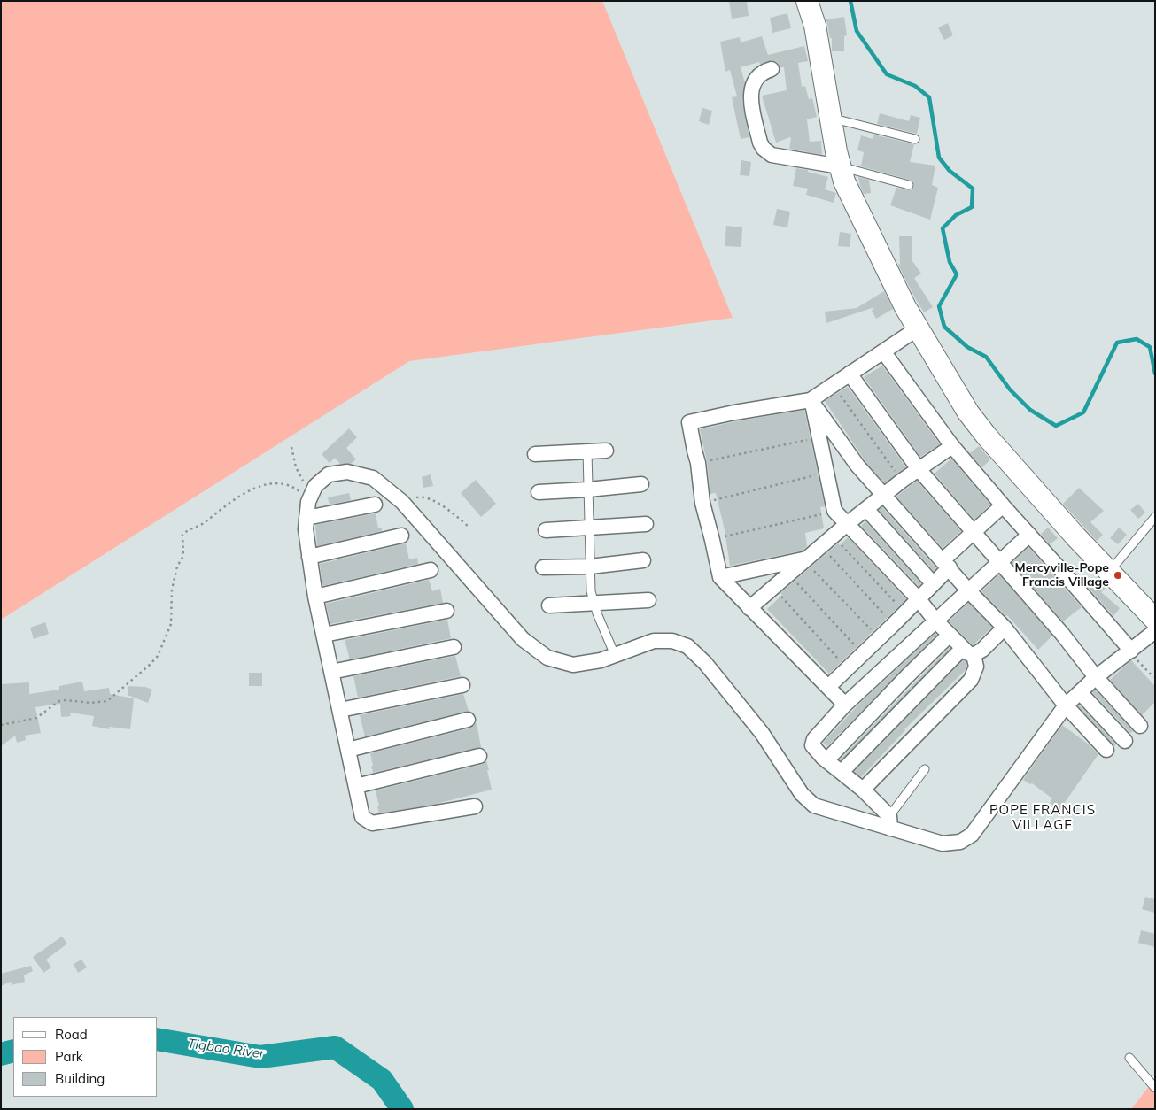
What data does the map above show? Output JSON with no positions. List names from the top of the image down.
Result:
{
  "districts": ["POPE FRANCIS VILLAGE"],
  "water": ["Tigbao River"],
  "places": ["Mercyville-Pope Francis Village"],
  "legend": ["Road", "Park", "Building"]
}
